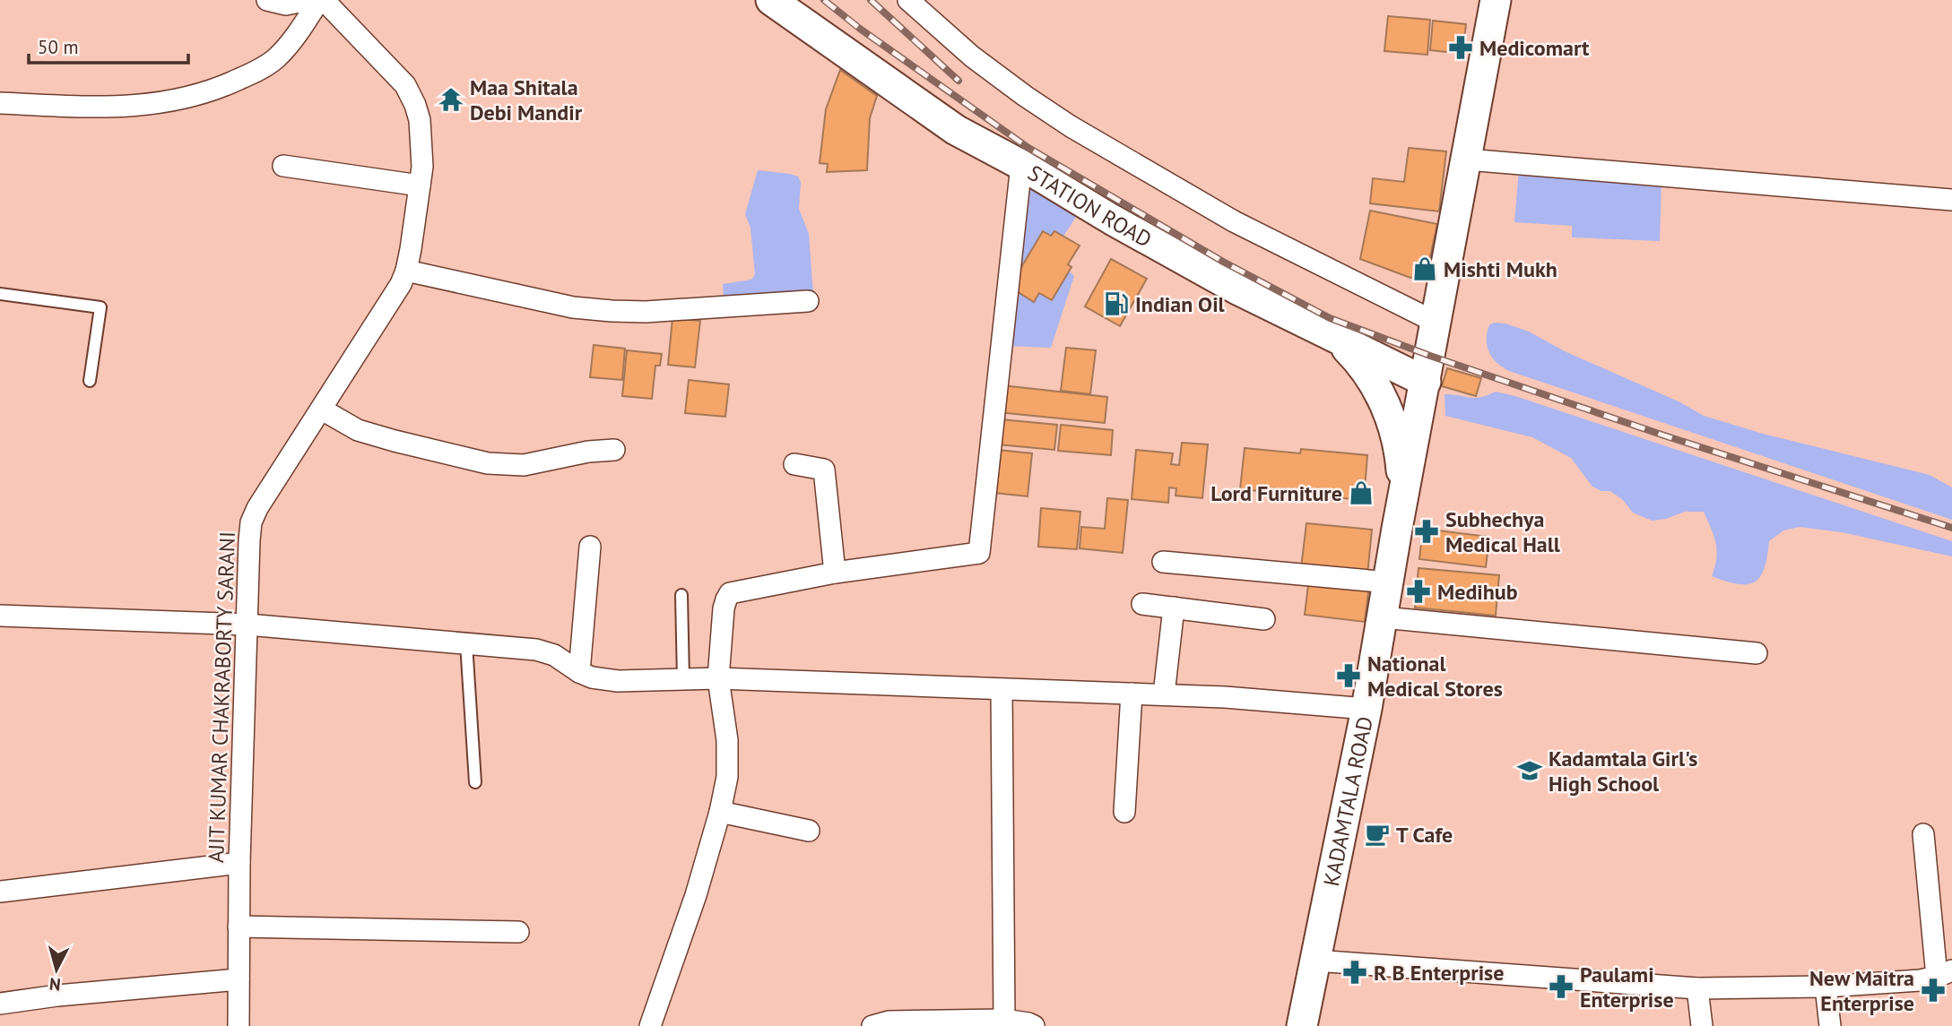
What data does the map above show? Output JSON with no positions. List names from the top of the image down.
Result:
{
  "streets": {
    "main road": ["STATION ROAD", "KADAMTALA ROAD"],
    "street": ["AJIT KUMAR CHAKRABORTY SARANI"]
  },
  "crossings": [
    ["STATION ROAD", "KADAMTALA ROAD"]
  ],
  "places": {
    "pharmacy": [
      "Medicomart",
      "Subhechya Medical Hall",
      "Medihub",
      "National Medical Stores",
      "R B Enterprise",
      "Paulami Enterprise",
      "New Maitra Enterprise"
    ],
    "temple": ["Maa Shitala Debi Mandir"],
    "shop": ["Mishti Mukh", "Lord Furniture"],
    "fuel station": ["Indian Oil"],
    "school or university": ["Kadamtala Girl's High School"],
    "cafe": ["T Cafe"]
  },
  "scale_bar": "50 m",
  "north": "bottom"
}
